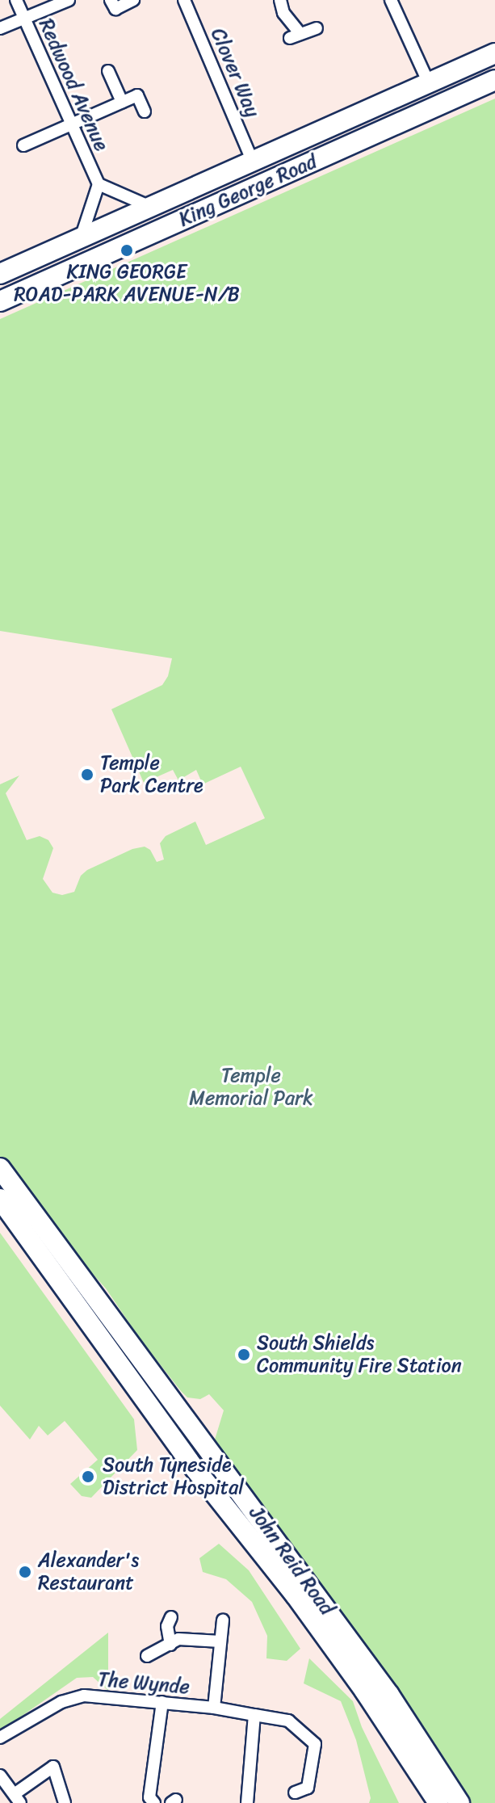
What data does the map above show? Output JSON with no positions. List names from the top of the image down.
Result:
{
  "streets": {
    "highway": ["King George Road", "John Reid Road"],
    "street": ["Clover Way", "Redwood Avenue", "The Wynde"]
  },
  "crossings": [
    ["Clover Way", "King George Road"]
  ],
  "parks": ["Temple Memorial Park"],
  "places": [
    "KING GEORGE ROAD-PARK AVENUE-N/B",
    "Temple Park Centre",
    "South Shields Community Fire Station",
    "South Tyneside District Hospital",
    "Alexander's Restaurant"
  ]
}
